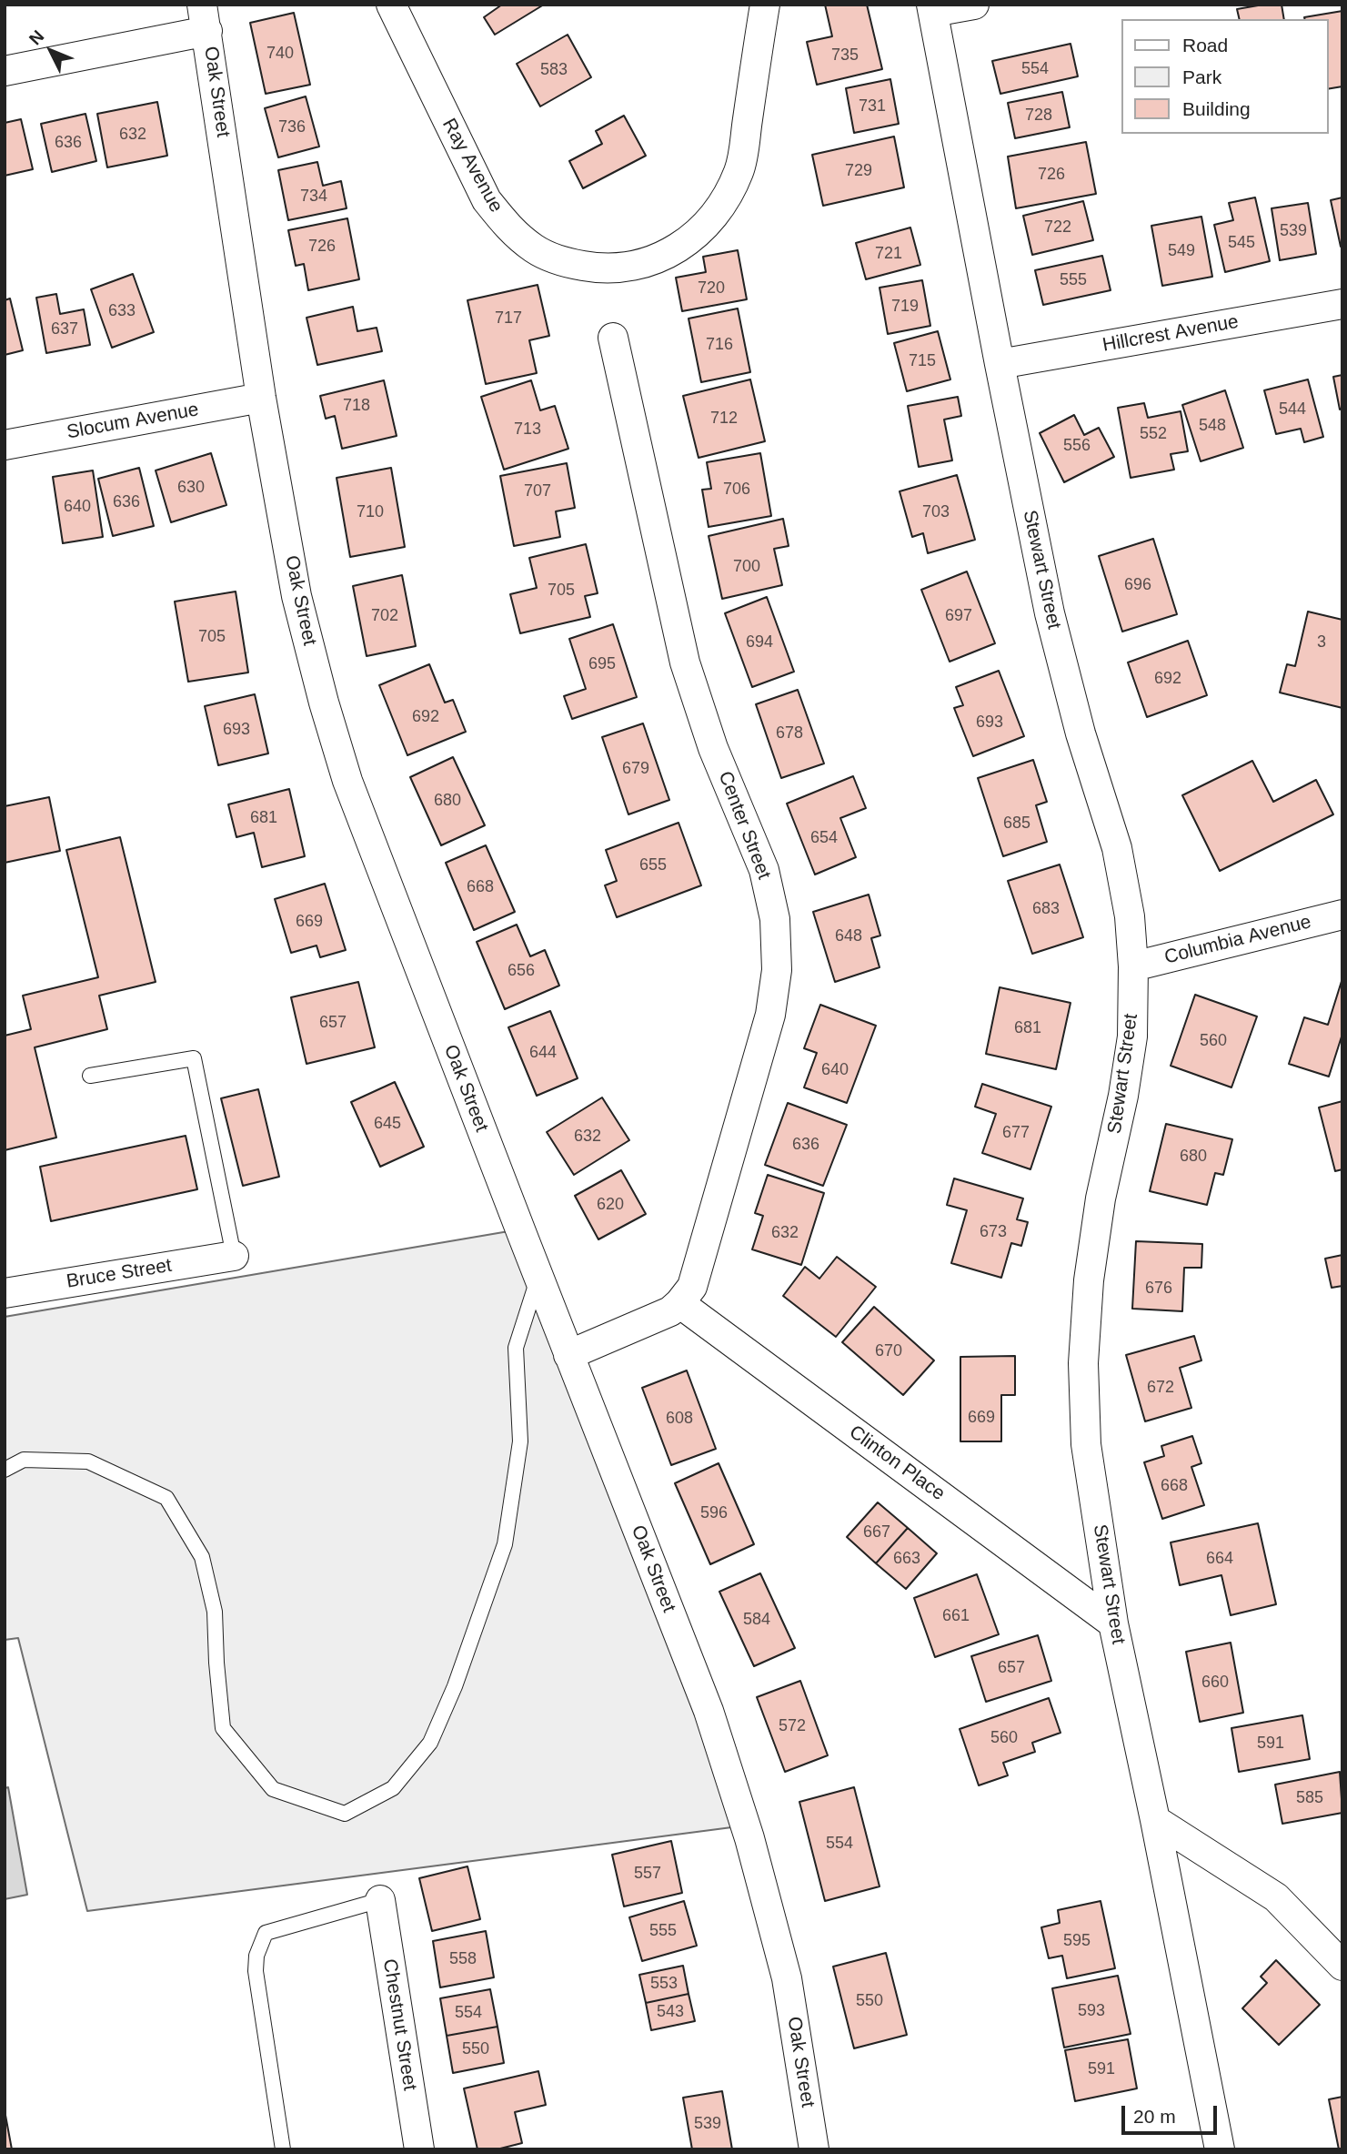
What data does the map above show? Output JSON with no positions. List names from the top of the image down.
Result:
{
  "streets": {
    "street": [
      "Oak Street",
      "Ray Avenue",
      "Hillcrest Avenue",
      "Slocum Avenue",
      "Stewart Street",
      "Center Street",
      "Columbia Avenue",
      "Bruce Street",
      "Clinton Place",
      "Chestnut Street"
    ]
  },
  "crossings": [
    ["Oak Street", "Slocum Avenue"],
    ["Oak Street", "Center Street"],
    ["Hillcrest Avenue", "Stewart Street"],
    ["Stewart Street", "Columbia Avenue"],
    ["Stewart Street", "Clinton Place"],
    ["Center Street", "Clinton Place"]
  ],
  "house_numbers": [
    "740",
    "735",
    "554",
    "583",
    "731",
    "728",
    "736",
    "632",
    "636",
    "729",
    "726",
    "734",
    "722",
    "539",
    "545",
    "726",
    "549",
    "721",
    "555",
    "720",
    "719",
    "633",
    "717",
    "637",
    "716",
    "715",
    "718",
    "544",
    "712",
    "548",
    "713",
    "552",
    "556",
    "630",
    "706",
    "707",
    "636",
    "640",
    "710",
    "703",
    "700",
    "696",
    "705",
    "702",
    "697",
    "705",
    "694",
    "3",
    "695",
    "692",
    "692",
    "693",
    "693",
    "678",
    "679",
    "680",
    "681",
    "685",
    "654",
    "655",
    "668",
    "683",
    "669",
    "648",
    "656",
    "657",
    "681",
    "560",
    "644",
    "640",
    "645",
    "677",
    "632",
    "636",
    "680",
    "620",
    "673",
    "632",
    "676",
    "670",
    "672",
    "669",
    "608",
    "668",
    "596",
    "667",
    "663",
    "664",
    "661",
    "584",
    "657",
    "660",
    "572",
    "560",
    "591",
    "585",
    "554",
    "557",
    "555",
    "595",
    "558",
    "553",
    "550",
    "593",
    "543",
    "554",
    "550",
    "591",
    "539"
  ],
  "legend": ["Road", "Park", "Building"],
  "scale_bar": "20 m",
  "north": "top left"
}
